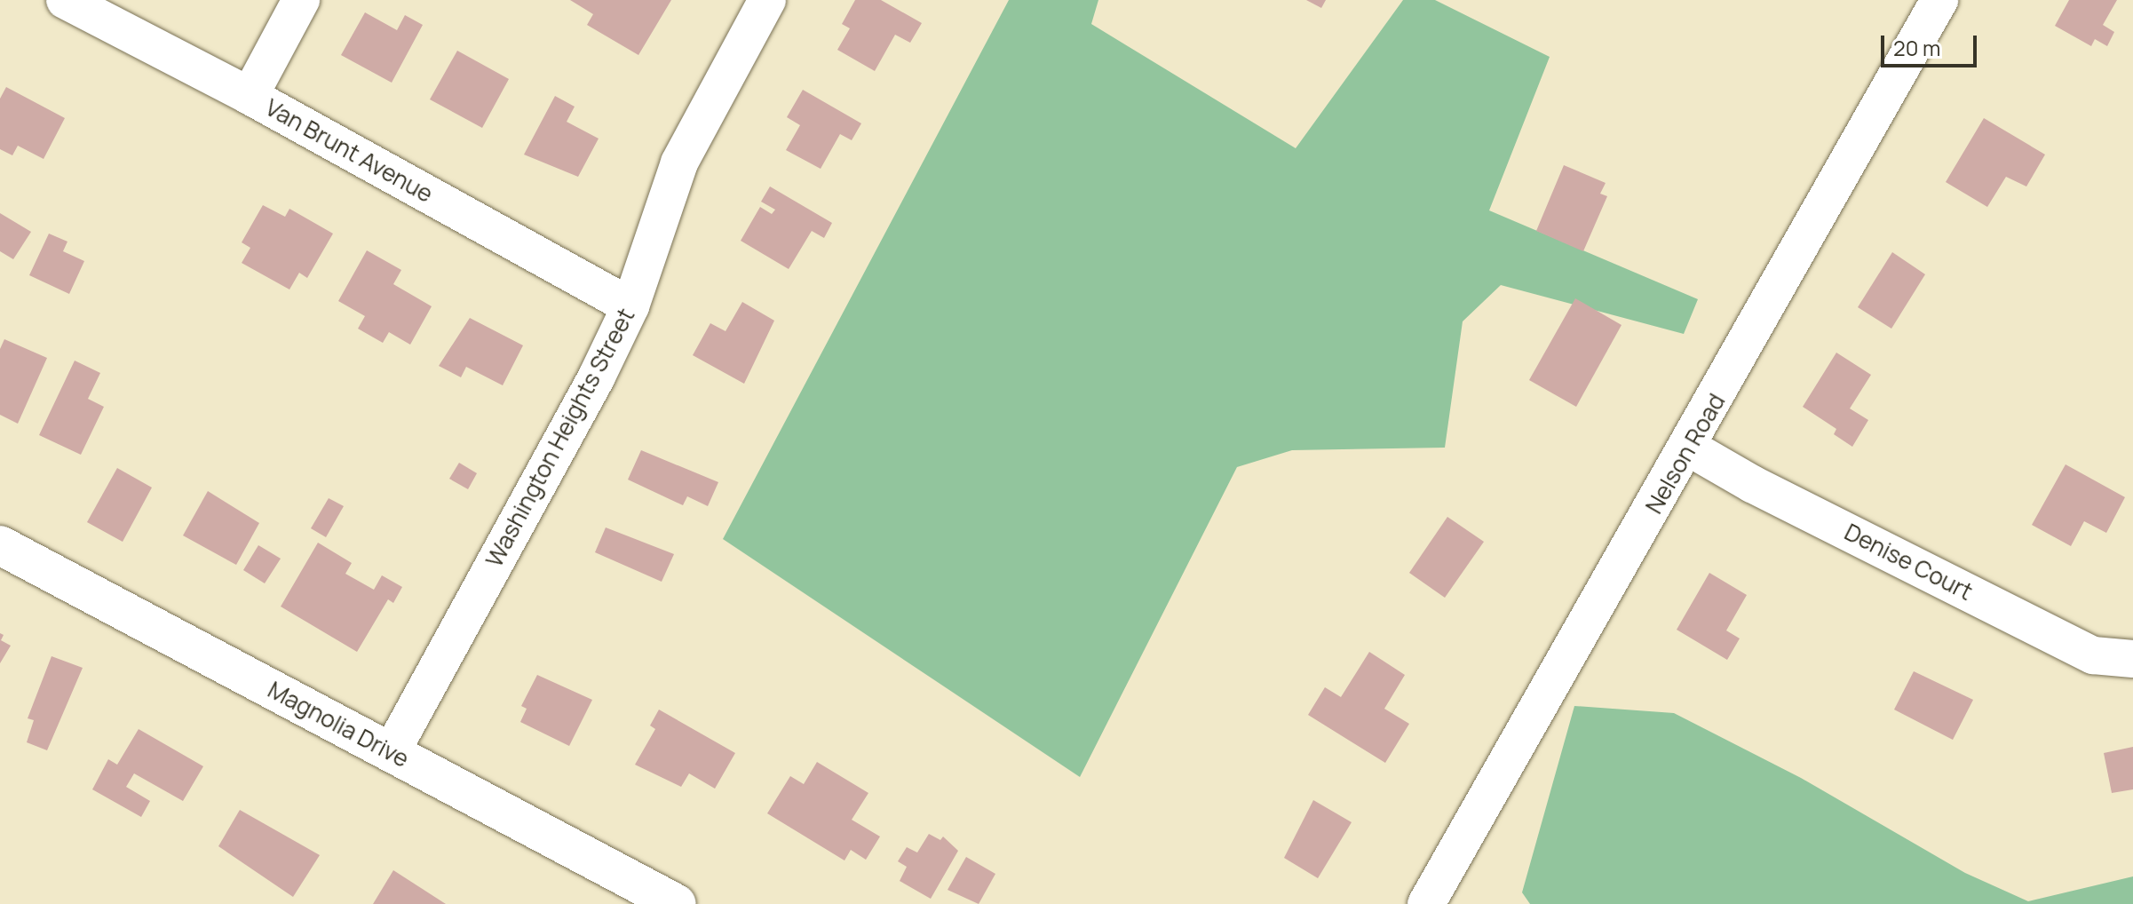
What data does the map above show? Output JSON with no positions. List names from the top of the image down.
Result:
{
  "streets": {
    "street": [
      "Van Brunt Avenue",
      "Washington Heights Street",
      "Nelson Road",
      "Denise Court",
      "Magnolia Drive"
    ]
  },
  "crossings": [
    ["Van Brunt Avenue", "Washington Heights Street"],
    ["Washington Heights Street", "Magnolia Drive"],
    ["Nelson Road", "Denise Court"]
  ],
  "scale_bar": "20 m"
}
